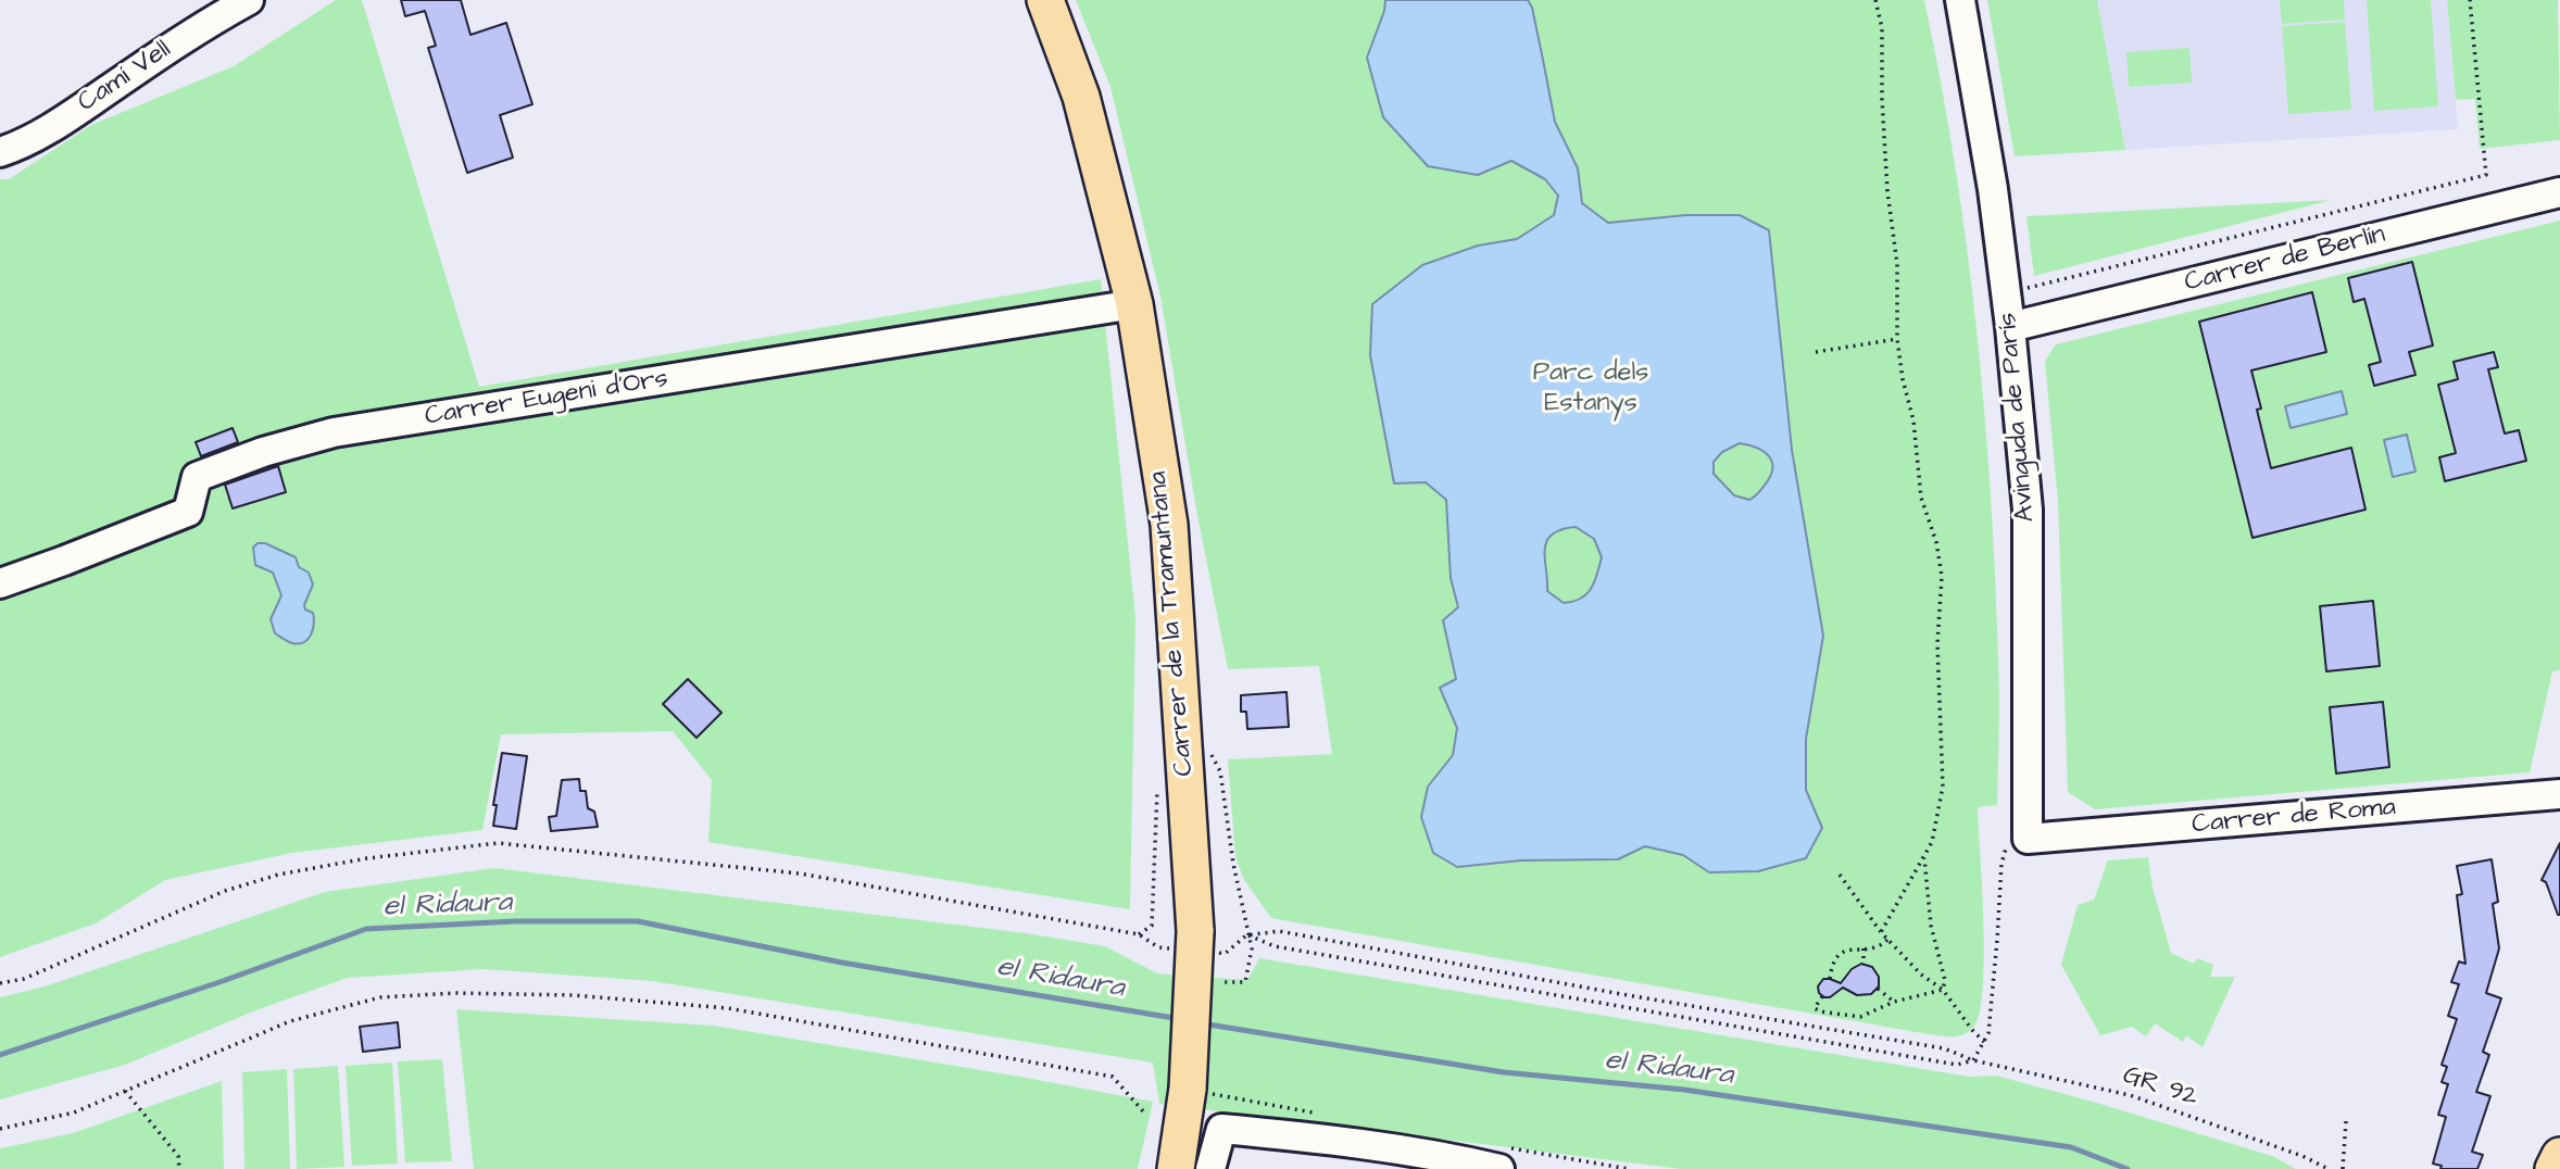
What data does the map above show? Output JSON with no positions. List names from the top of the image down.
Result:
{
  "streets": {
    "main road": ["Carrer de la Tramuntana"],
    "street": [
      "Camí Vell",
      "Carrer de Berlín",
      "Carrer Eugeni d'Ors",
      "Avinguda de París",
      "Carrer de Roma"
    ],
    "path": ["GR 92"]
  },
  "crossings": [
    ["Carrer de Berlín", "Avinguda de París"],
    ["Carrer Eugeni d'Ors", "Carrer de la Tramuntana"],
    ["Avinguda de París", "Carrer de Roma"]
  ],
  "water": ["el Ridaura"],
  "parks": ["Parc dels Estanys"]
}
